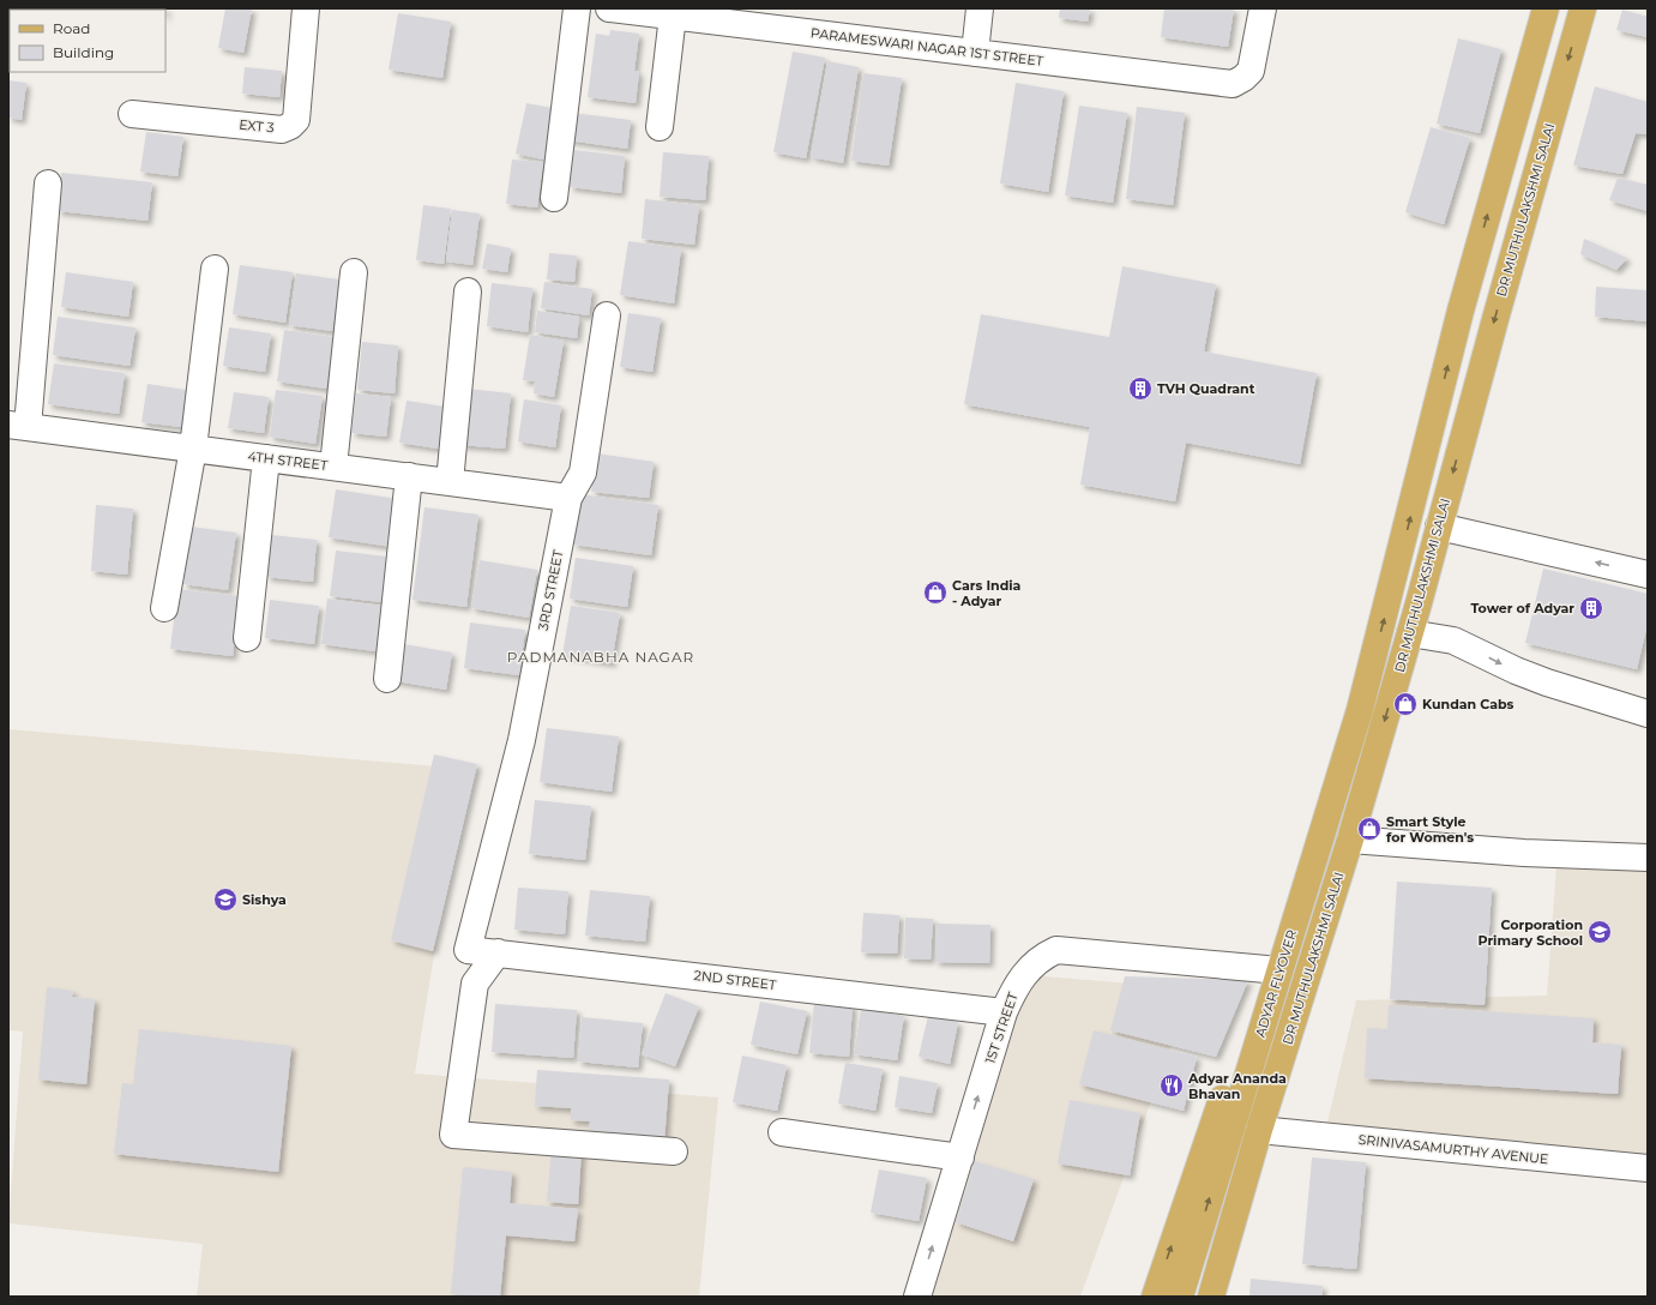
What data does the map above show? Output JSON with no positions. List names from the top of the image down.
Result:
{
  "streets": {
    "main road": ["DR MUTHULAKSHMI SALAI", "ADYAR FLYOVER"],
    "street": [
      "PARAMESWARI NAGAR 1ST STREET",
      "EXT 3",
      "4TH STREET",
      "3RD STREET",
      "2ND STREET",
      "1ST STREET",
      "SRINIVASAMURTHY AVENUE"
    ]
  },
  "crossings": [
    ["DR MUTHULAKSHMI SALAI", "SRINIVASAMURTHY AVENUE"],
    ["4TH STREET", "3RD STREET"],
    ["3RD STREET", "2ND STREET"],
    ["2ND STREET", "1ST STREET"]
  ],
  "one_way": ["1ST STREET"],
  "districts": ["PADMANABHA NAGAR"],
  "places": {
    "building": ["TVH Quadrant", "Tower of Adyar"],
    "shop": ["Cars India - Adyar", "Kundan Cabs", "Smart Style for Women's"],
    "school or university": ["Sishya", "Corporation Primary School"],
    "restaurant": ["Adyar Ananda Bhavan"]
  },
  "legend": ["Road", "Building"]
}
